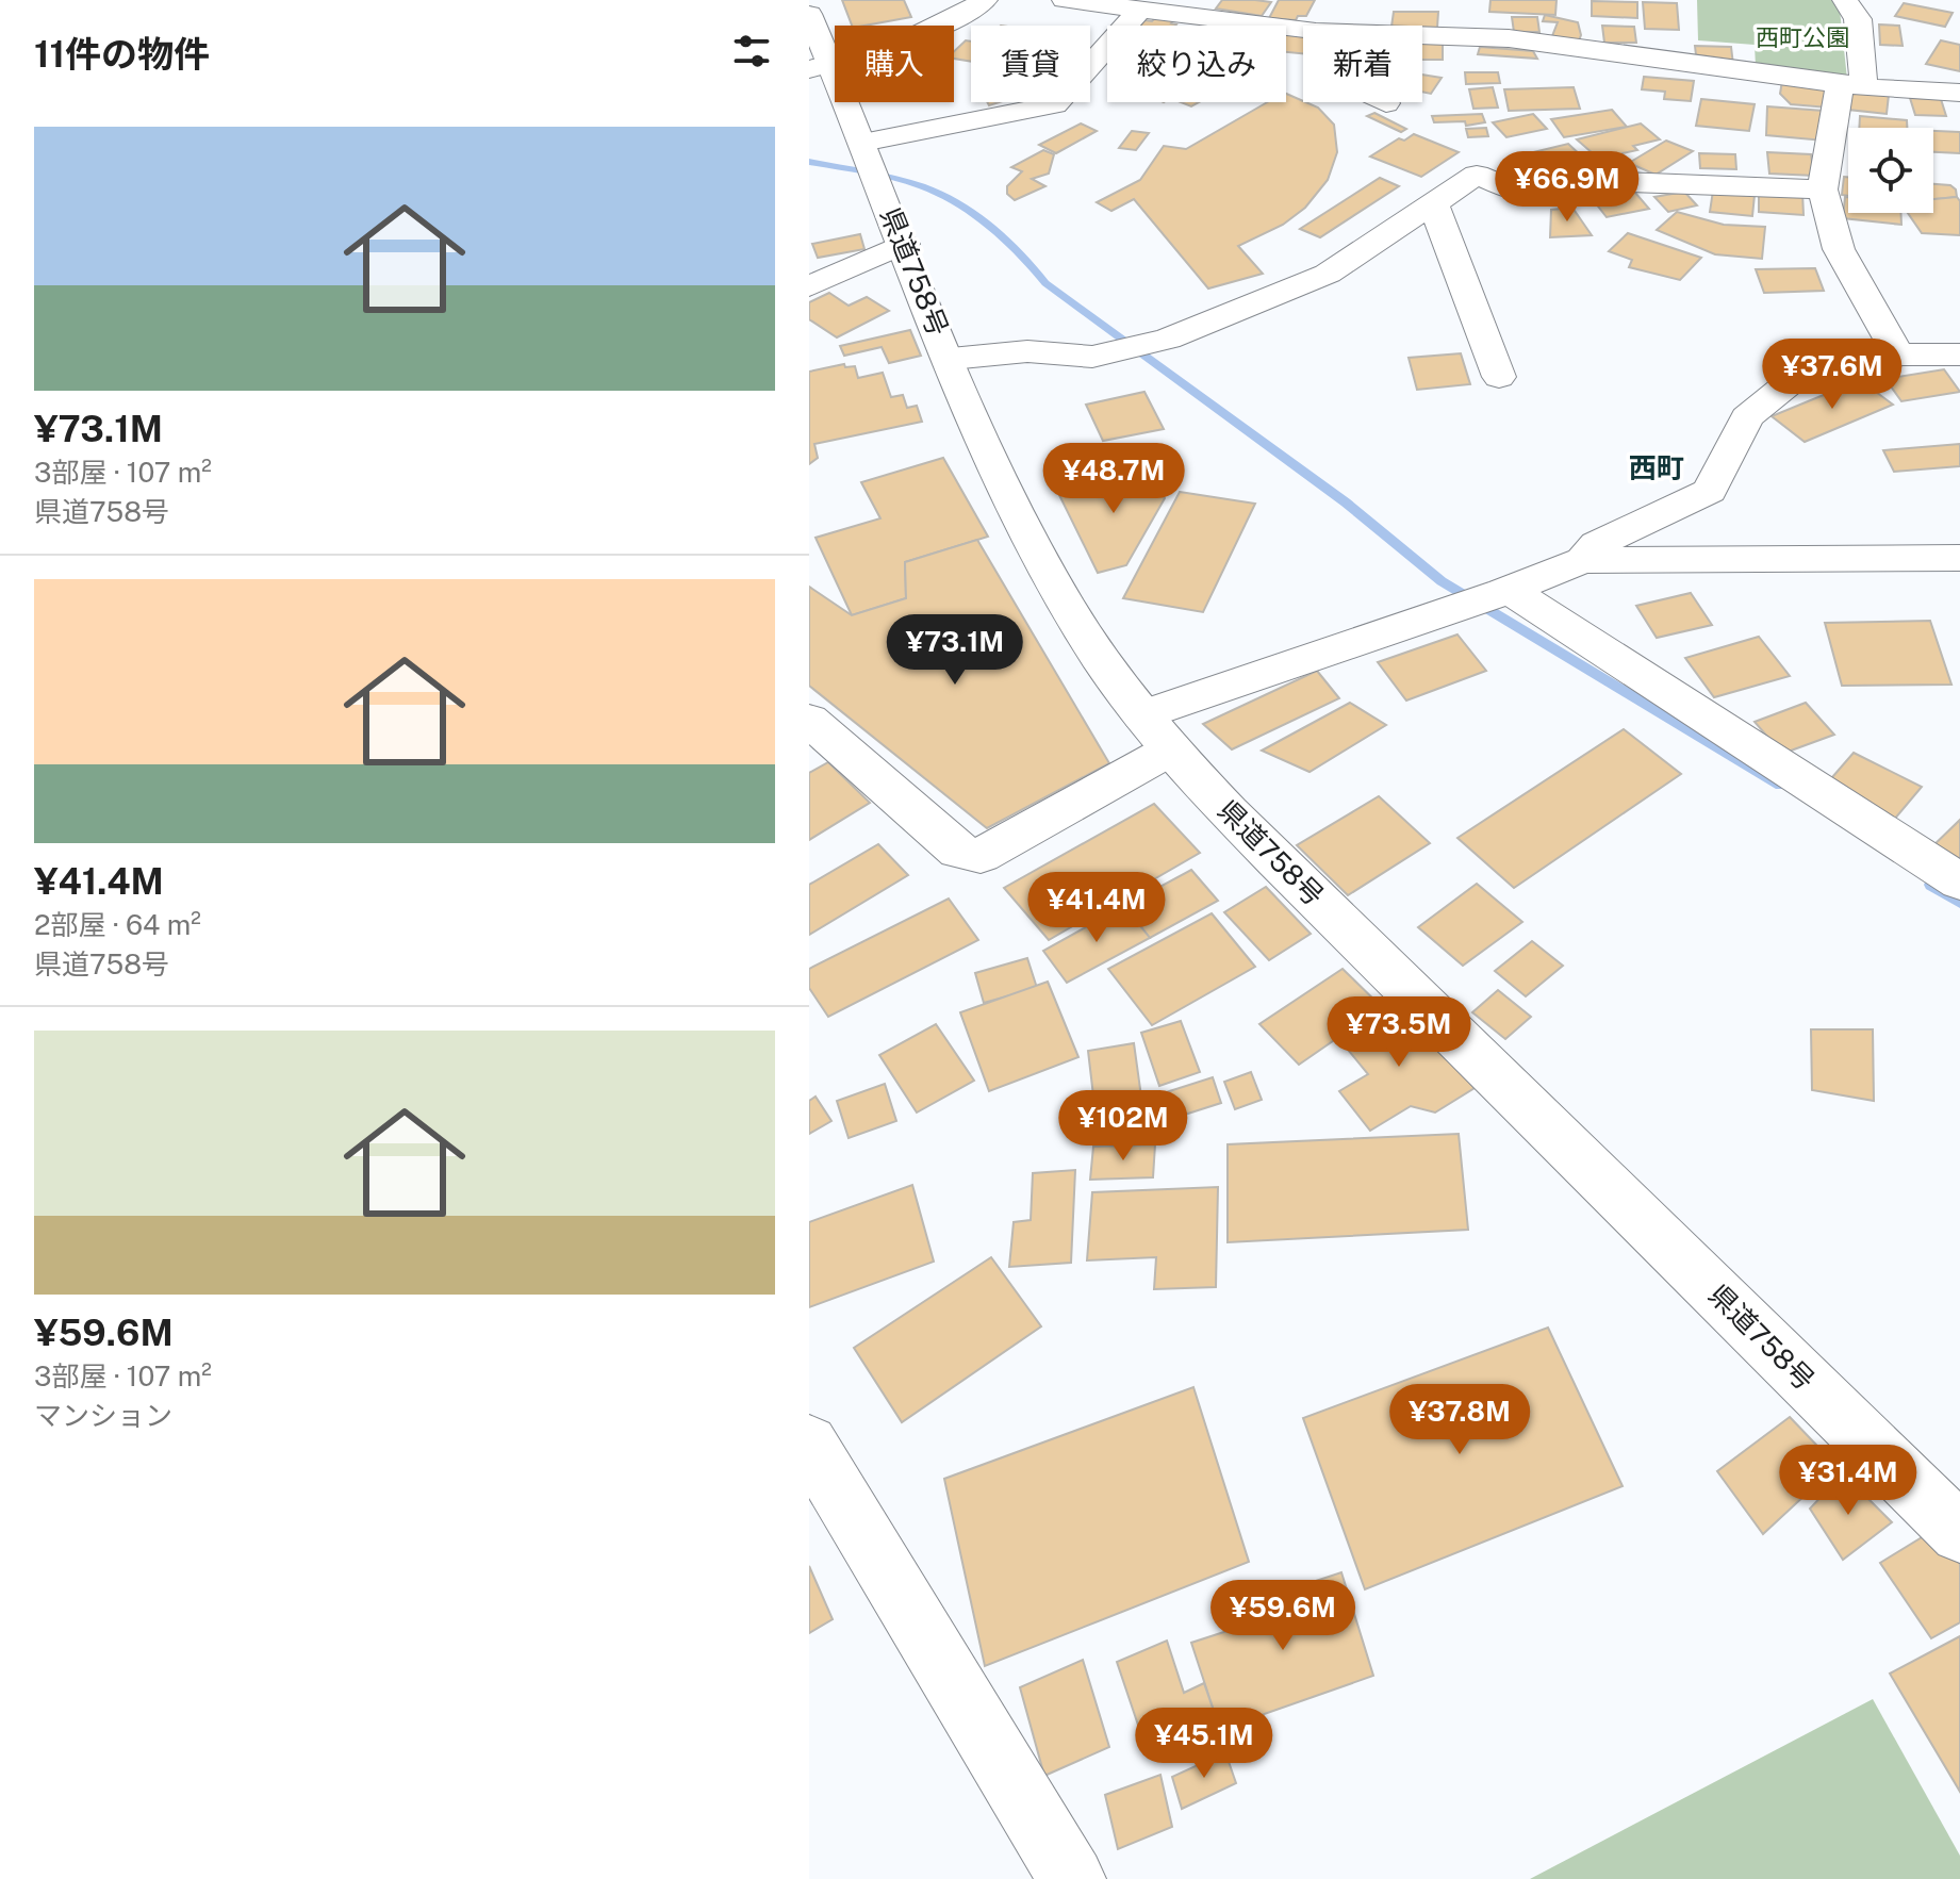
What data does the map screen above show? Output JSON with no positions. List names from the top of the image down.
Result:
{
  "streets": {
    "street": ["県道758号"]
  },
  "districts": ["西町"],
  "parks": ["西町公園"],
  "page": {
    "heading": "11件の物件",
    "chip": [
      "購入",
      "賃貸",
      "絞り込み",
      "新着"
    ],
    "list": [
      {
        "name": "¥73.1M",
        "note": "3部屋 · 107 m² · 県道758号"
      },
      {
        "name": "¥41.4M",
        "note": "2部屋 · 64 m² · 県道758号"
      },
      {
        "name": "¥59.6M",
        "note": "3部屋 · 107 m² · マンション"
      }
    ],
    "price": [
      "¥66.9M",
      "¥37.6M",
      "¥48.7M",
      "¥73.1M",
      "¥41.4M",
      "¥73.5M",
      "¥102M",
      "¥37.8M",
      "¥31.4M",
      "¥59.6M",
      "¥45.1M"
    ]
  }
}
